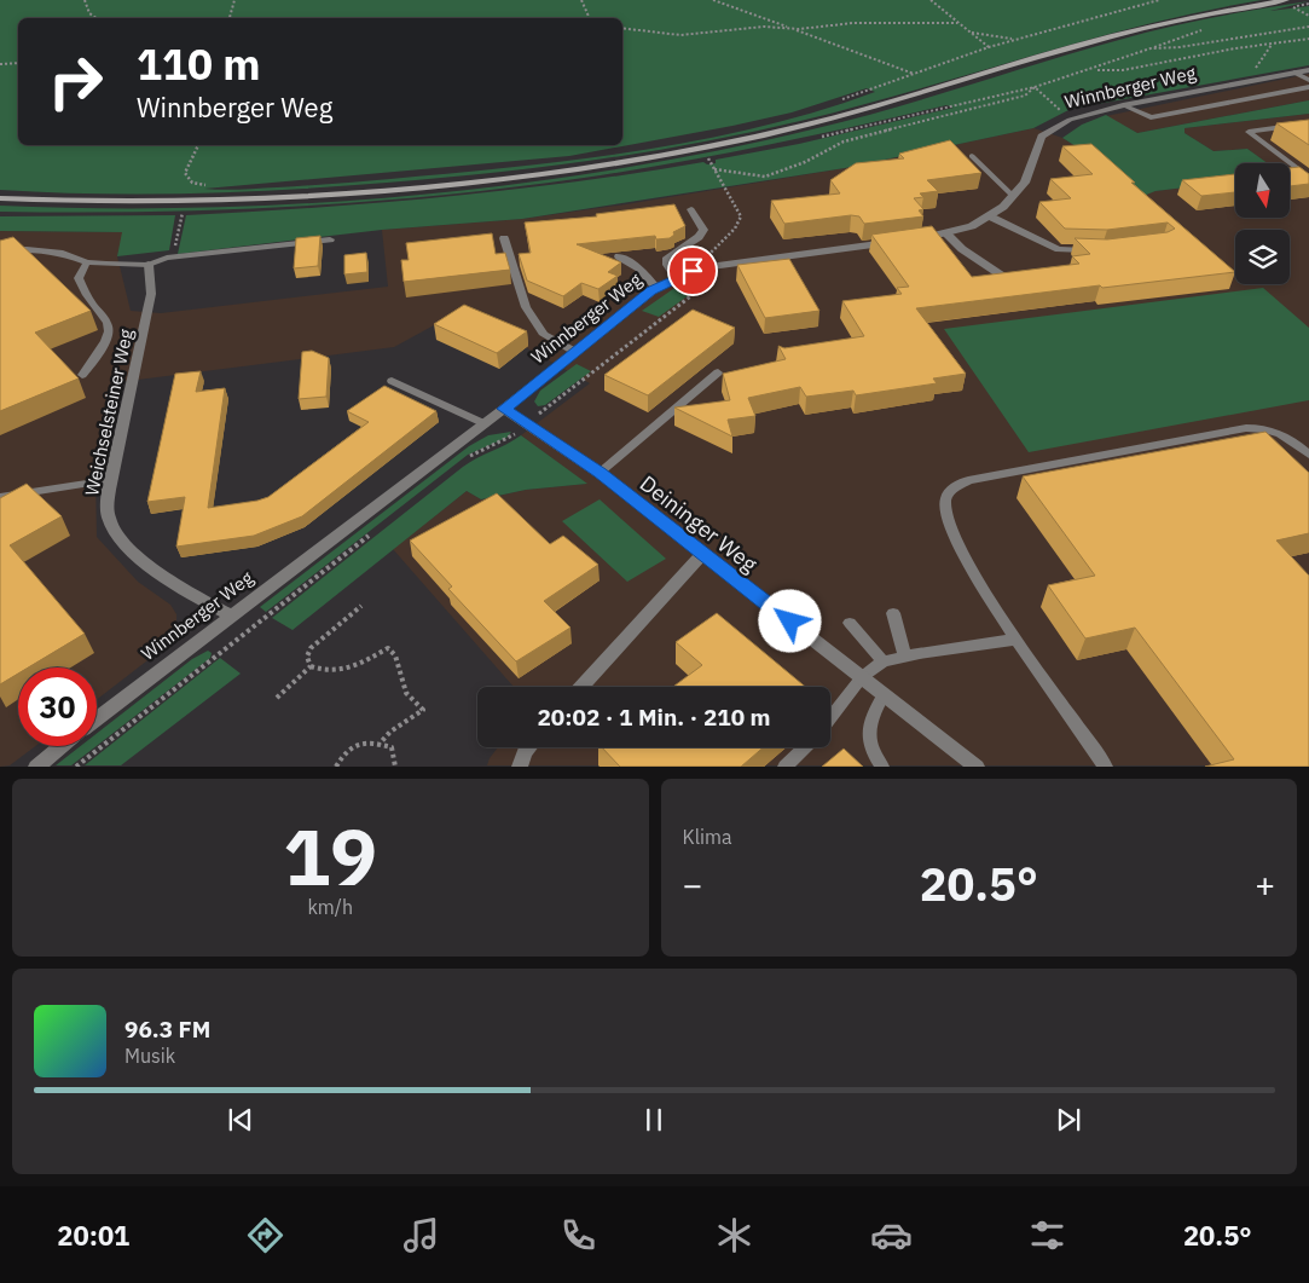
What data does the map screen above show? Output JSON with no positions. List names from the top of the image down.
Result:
{
  "streets": {
    "street": ["Winnberger Weg", "Weichselsteiner Weg", "Deininger Weg"]
  },
  "crossings": [
    ["Winnberger Weg", "Weichselsteiner Weg"],
    ["Winnberger Weg", "Deininger Weg"]
  ],
  "north": "bottom",
  "page": {
    "turn": ["110 m", "Winnberger Weg"],
    "limit": "30",
    "trip": "20:02 · 1 Min. · 210 m",
    "tile": [
      ["19", "km/h"],
      "Klima"
    ],
    "heat": ["−", "20.5°", "+"],
    "song": ["96.3 FM", "Musik"],
    "tabs": ["20:01", "20.5°"]
  }
}
